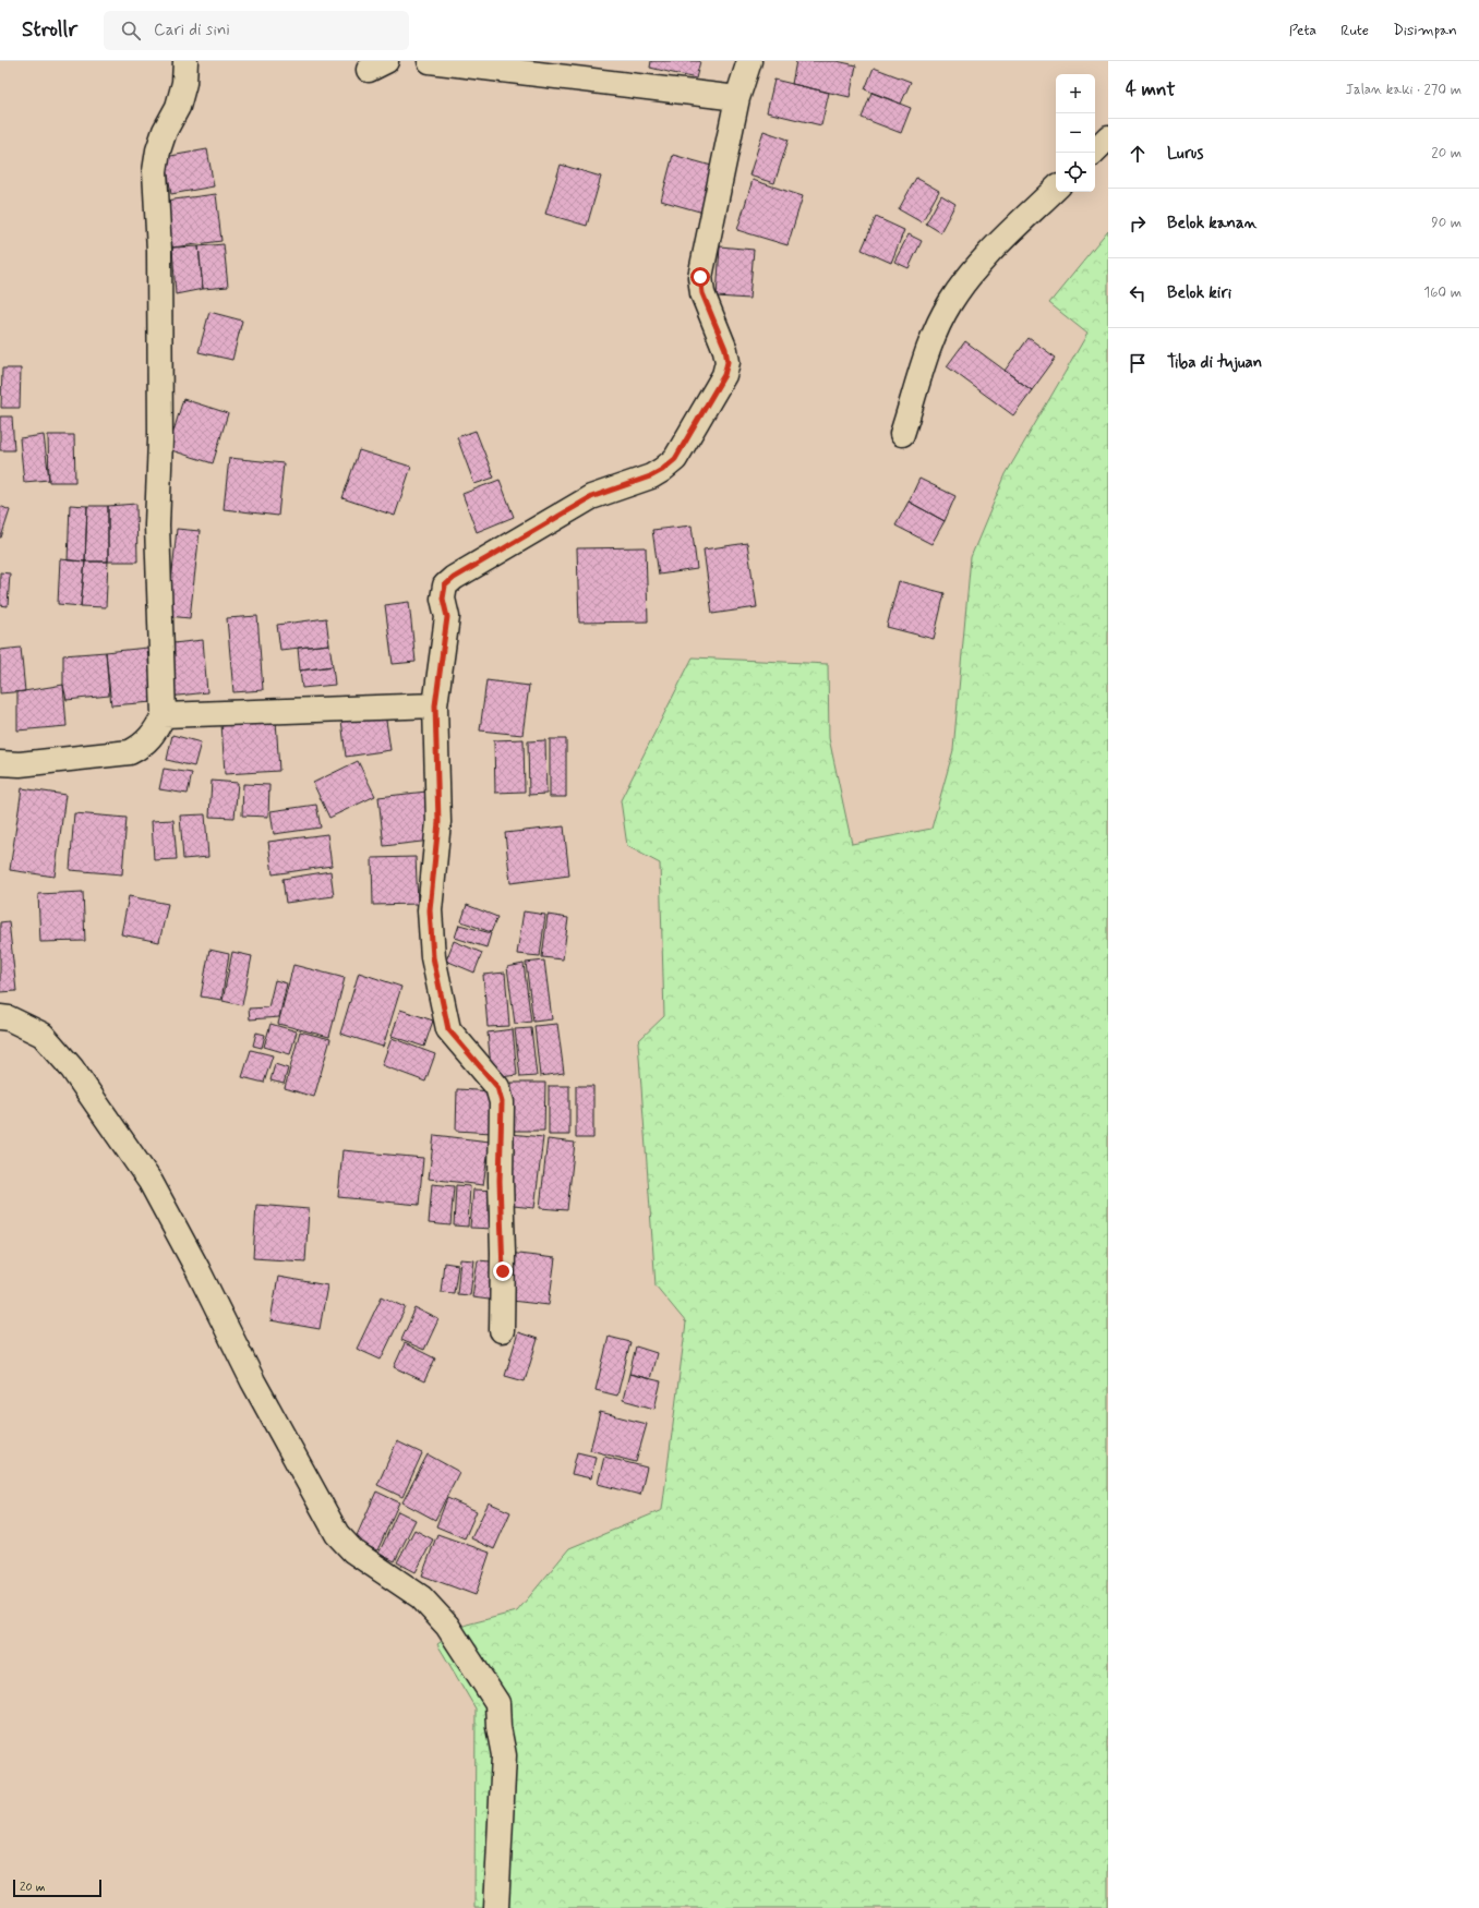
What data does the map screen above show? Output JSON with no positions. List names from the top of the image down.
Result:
{
  "scale_bar": "20 m",
  "page": {
    "header": "Strollr",
    "search": "Cari di sini",
    "nav": ["Peta", "Rute", "Disimpan"],
    "heading": ["4 mnt", "Jalan kaki · 270 m"],
    "map_buttons": ["+", "−"],
    "list": [
      ["Lurus", "20 m"],
      ["Belok kanan", "90 m"],
      ["Belok kiri", "160 m"],
      "Tiba di tujuan"
    ],
    "scale": "20 m"
  }
}
